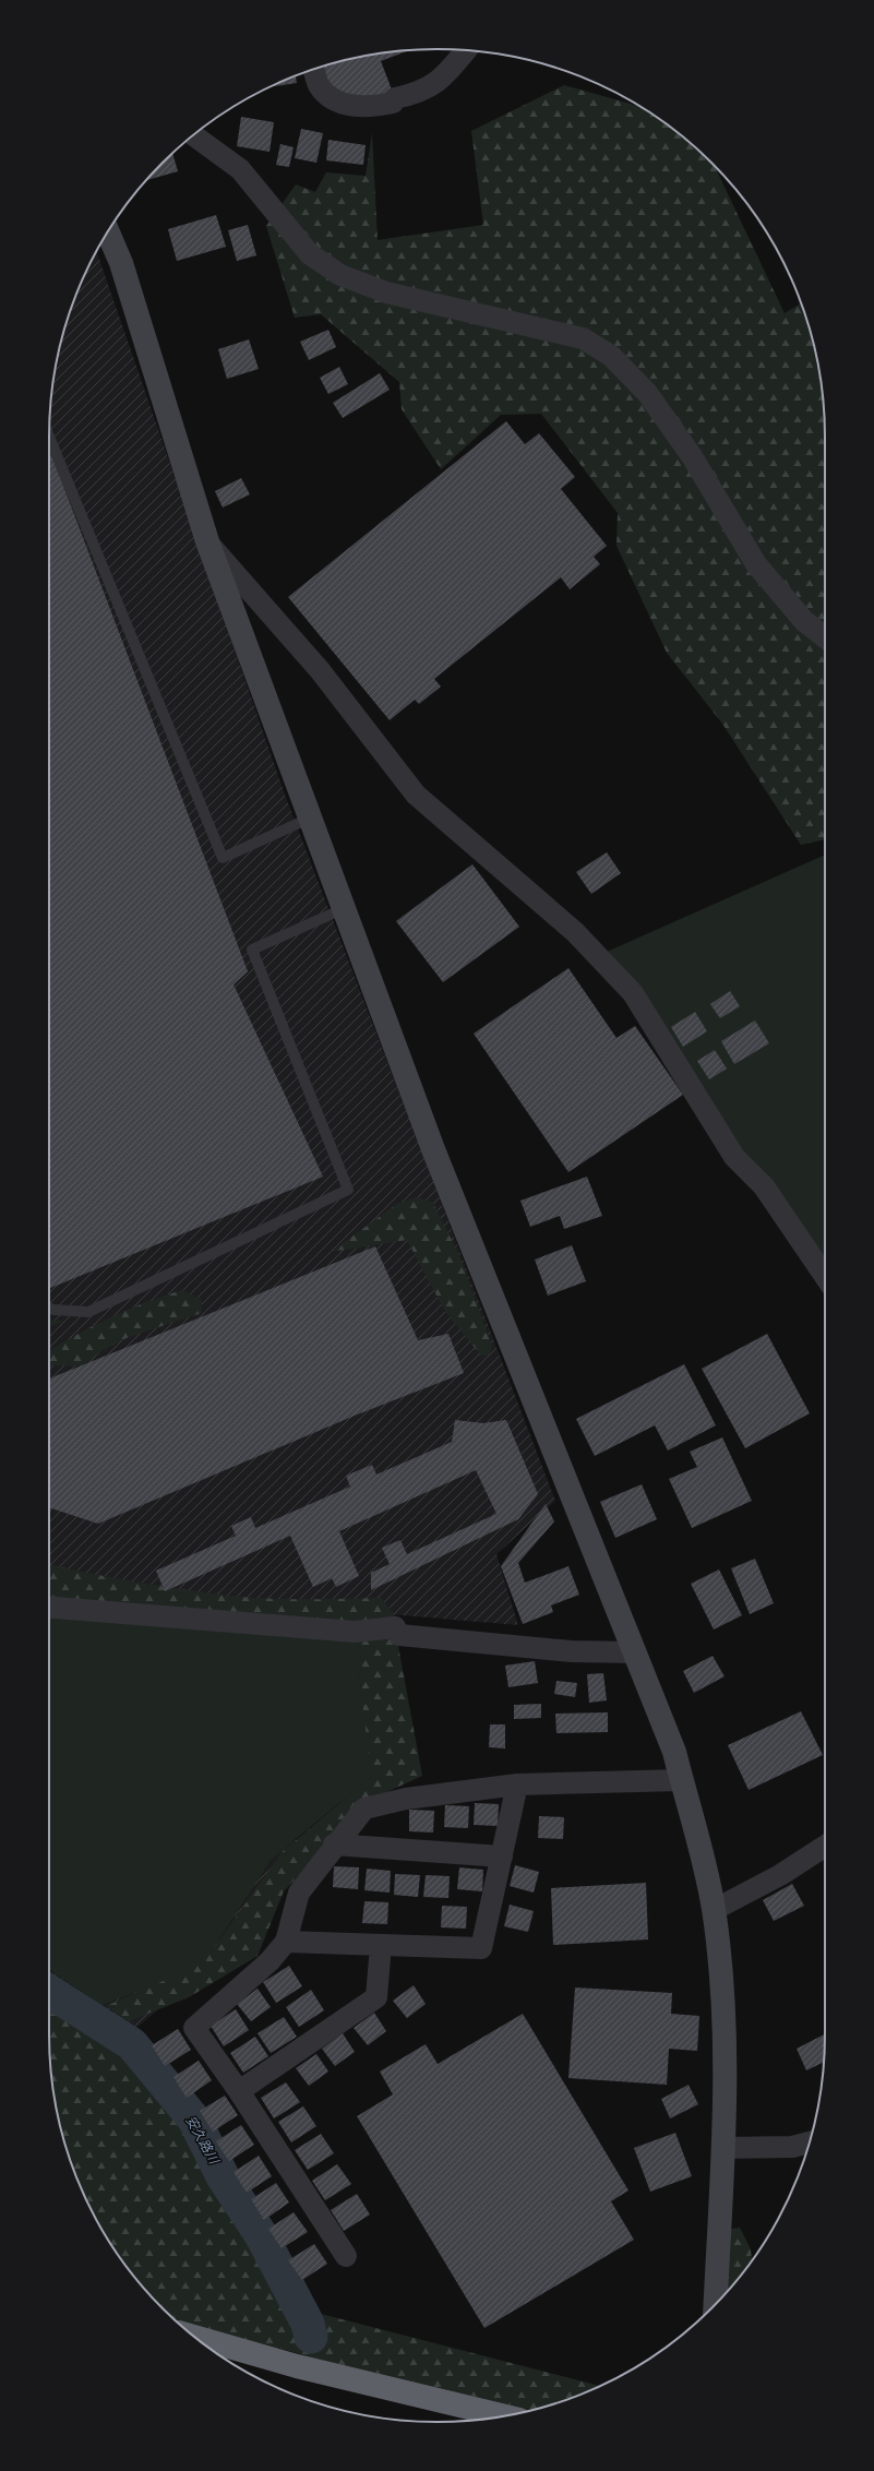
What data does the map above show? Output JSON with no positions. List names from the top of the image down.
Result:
{
  "water": ["安久路川"]
}
